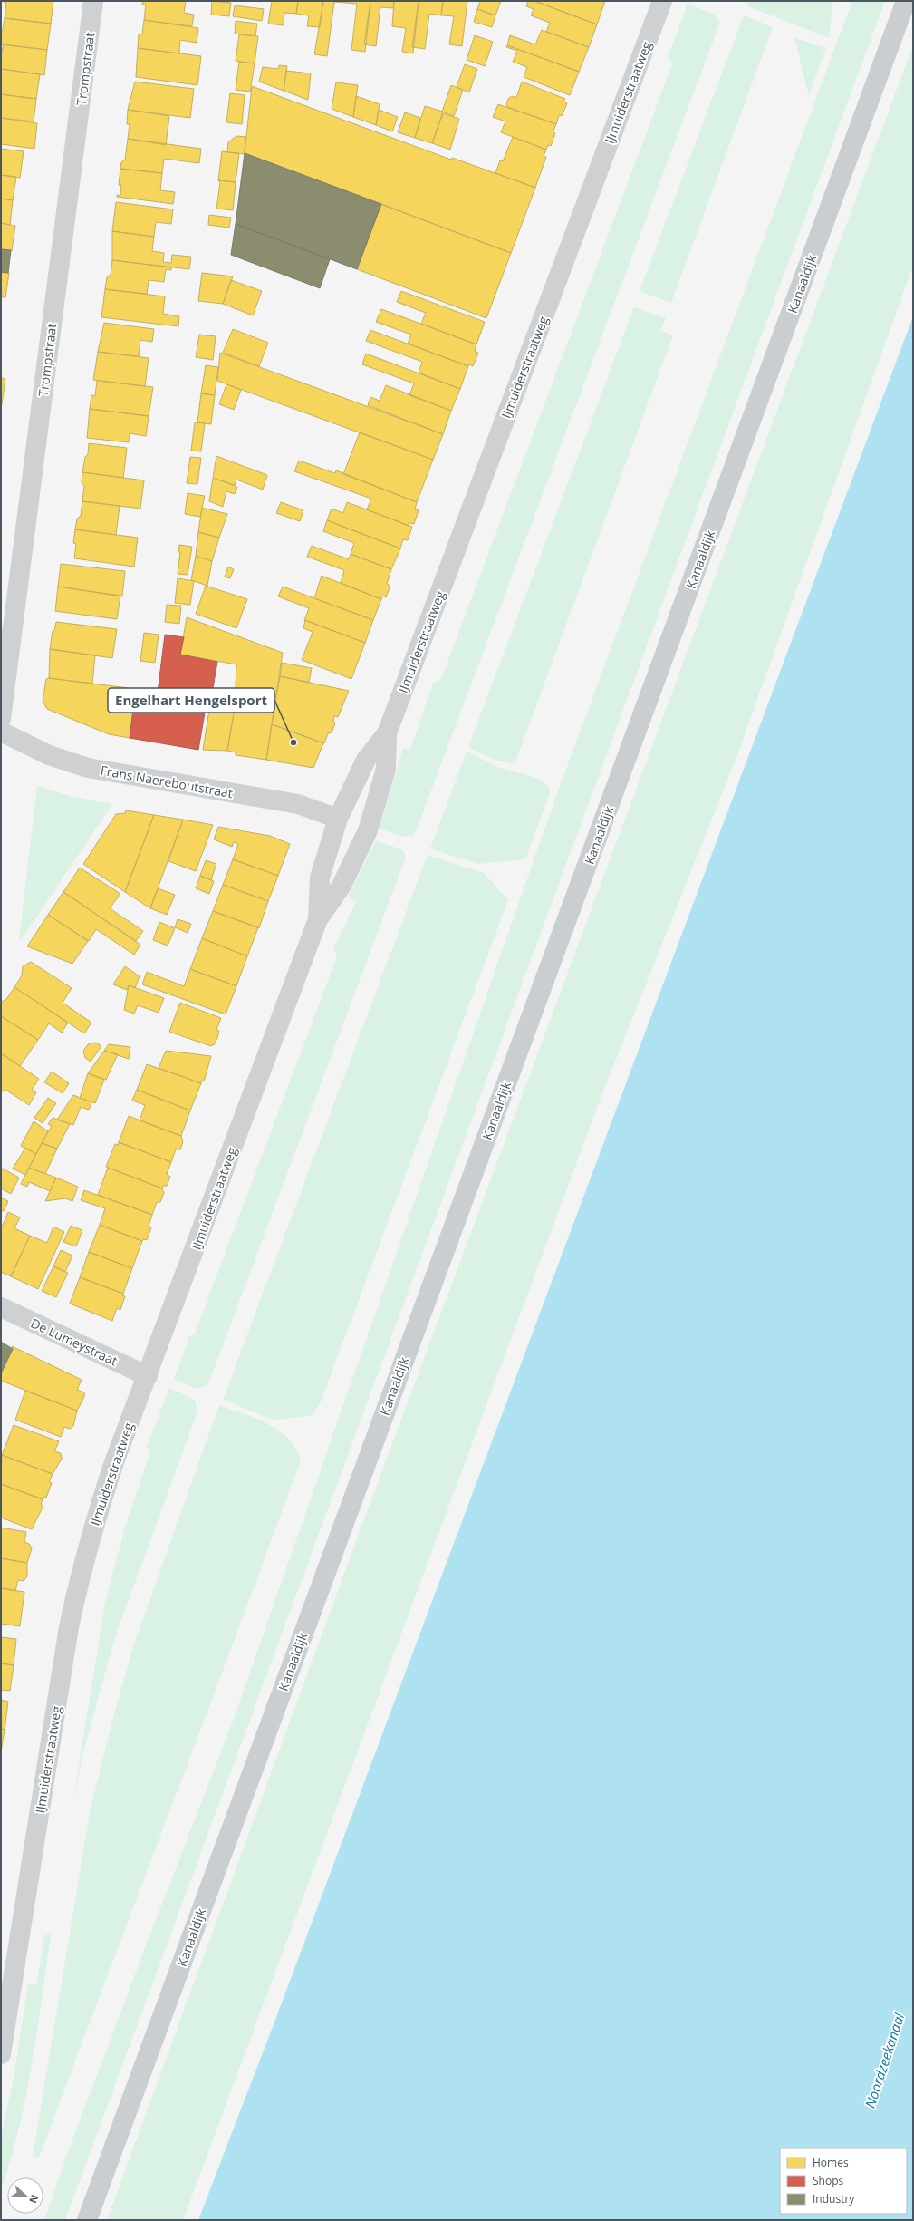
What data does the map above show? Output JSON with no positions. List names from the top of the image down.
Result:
{
  "streets": {
    "main road": ["Kanaaldijk"],
    "street": [
      "Trompstraat",
      "IJmuiderstraatweg",
      "Frans Naereboutstraat",
      "De Lumeystraat"
    ]
  },
  "crossings": [
    ["IJmuiderstraatweg", "Frans Naereboutstraat"],
    ["IJmuiderstraatweg", "De Lumeystraat"]
  ],
  "water": ["Noordzeekanaal"],
  "places": ["Engelhart Hengelsport"],
  "legend": ["Homes", "Shops", "Industry"],
  "north": "right"
}
